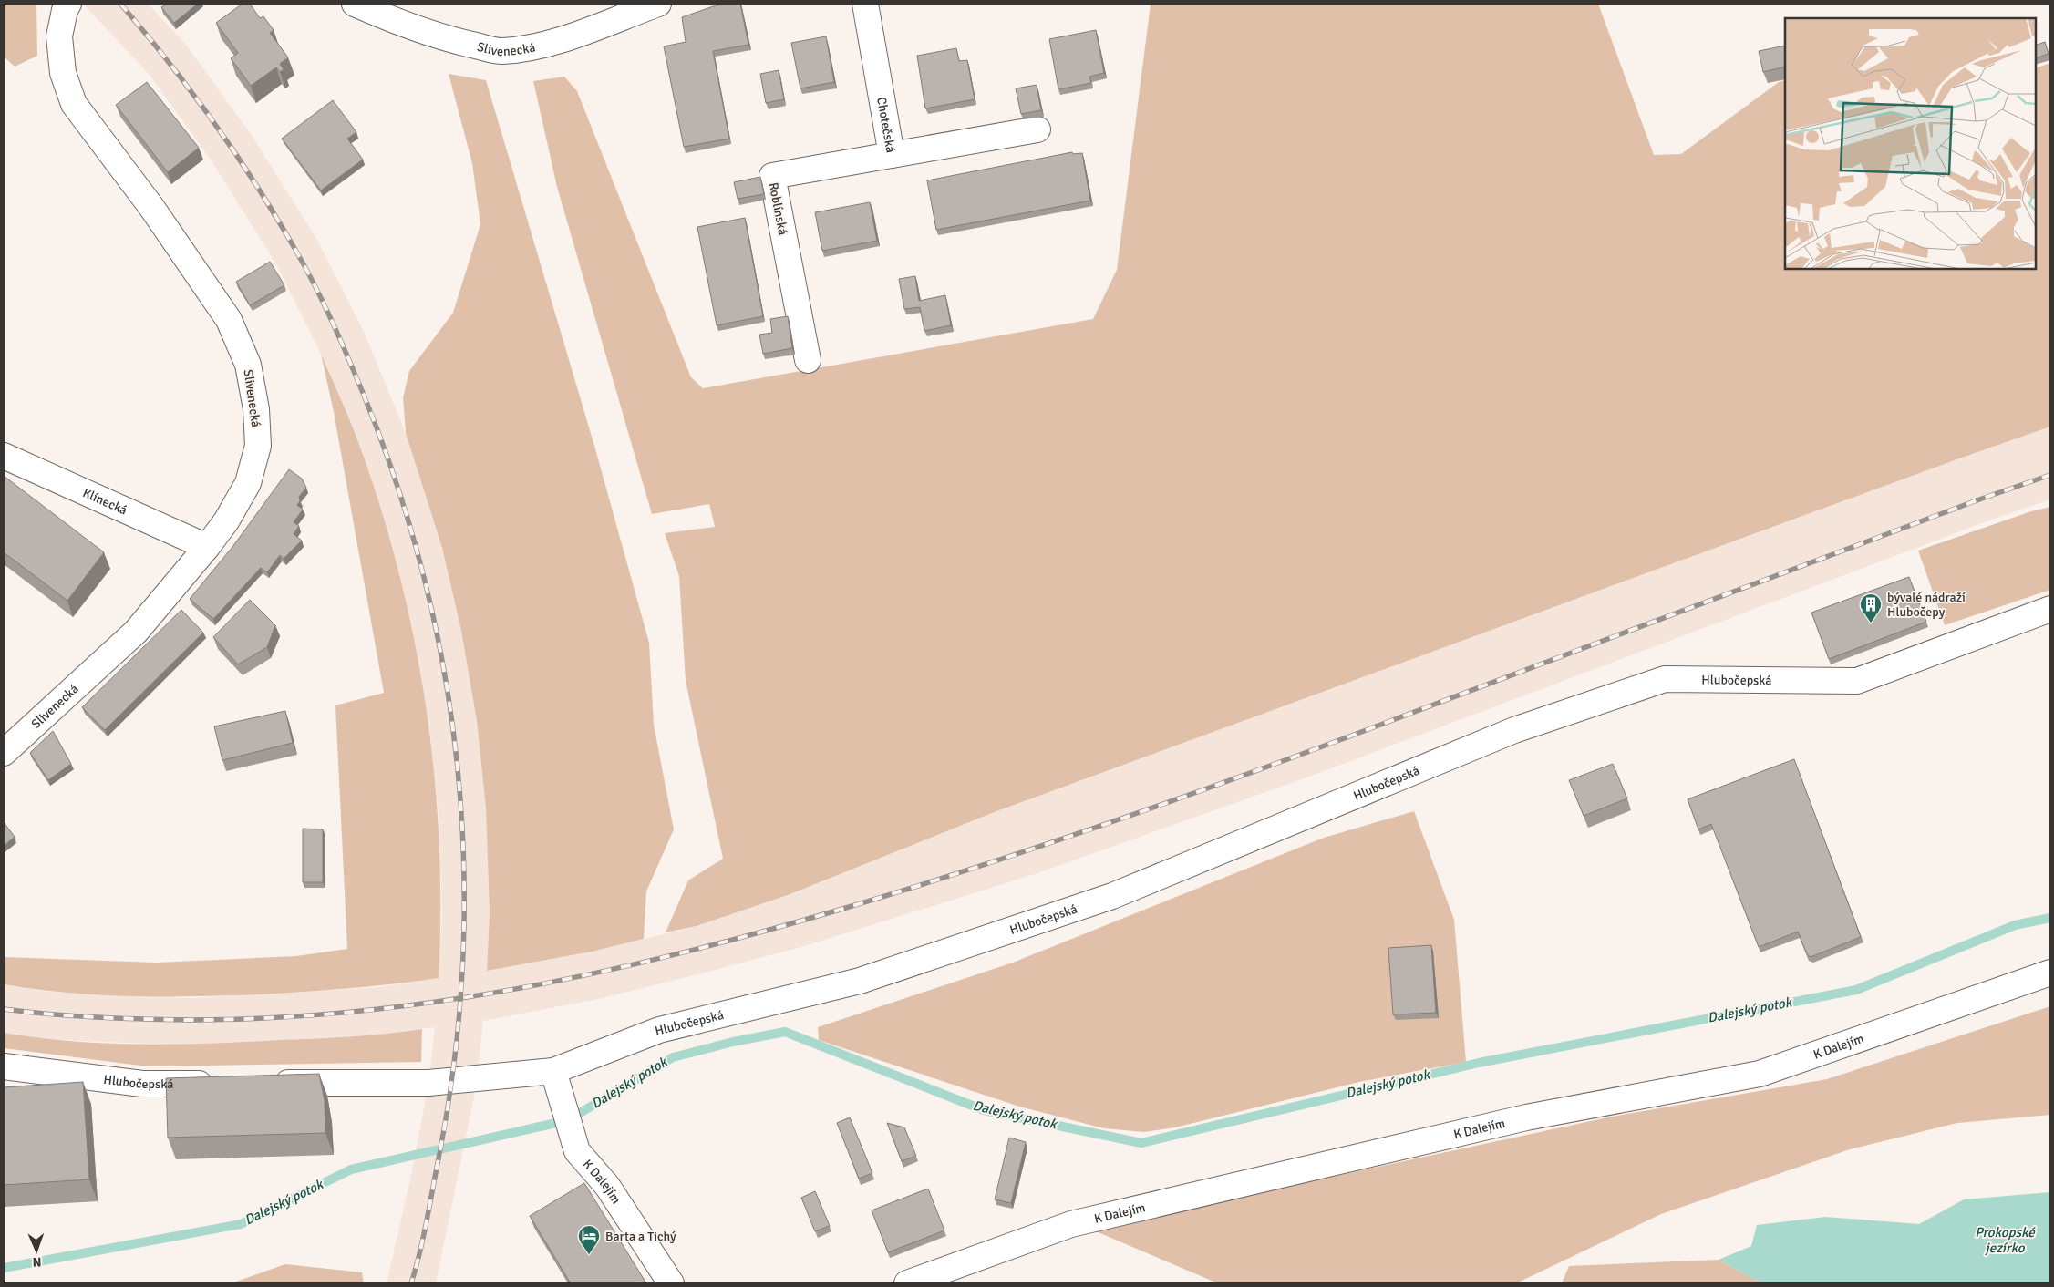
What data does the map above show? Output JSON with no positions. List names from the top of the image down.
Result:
{
  "streets": {
    "street": [
      "Slivenecká",
      "Chotečská",
      "Roblínská",
      "Klínecká",
      "Hlubočepská",
      "K Dalejím"
    ]
  },
  "crossings": [
    ["Slivenecká", "Klínecká"],
    ["Chotečská", "Roblínská"],
    ["Hlubočepská", "K Dalejím"]
  ],
  "water": ["Dalejský potok", "Prokopské jezírko"],
  "places": {
    "building": ["bývalé nádraží Hlubočepy"],
    "hotel": ["Barta a Tichý"]
  },
  "north": "bottom"
}
